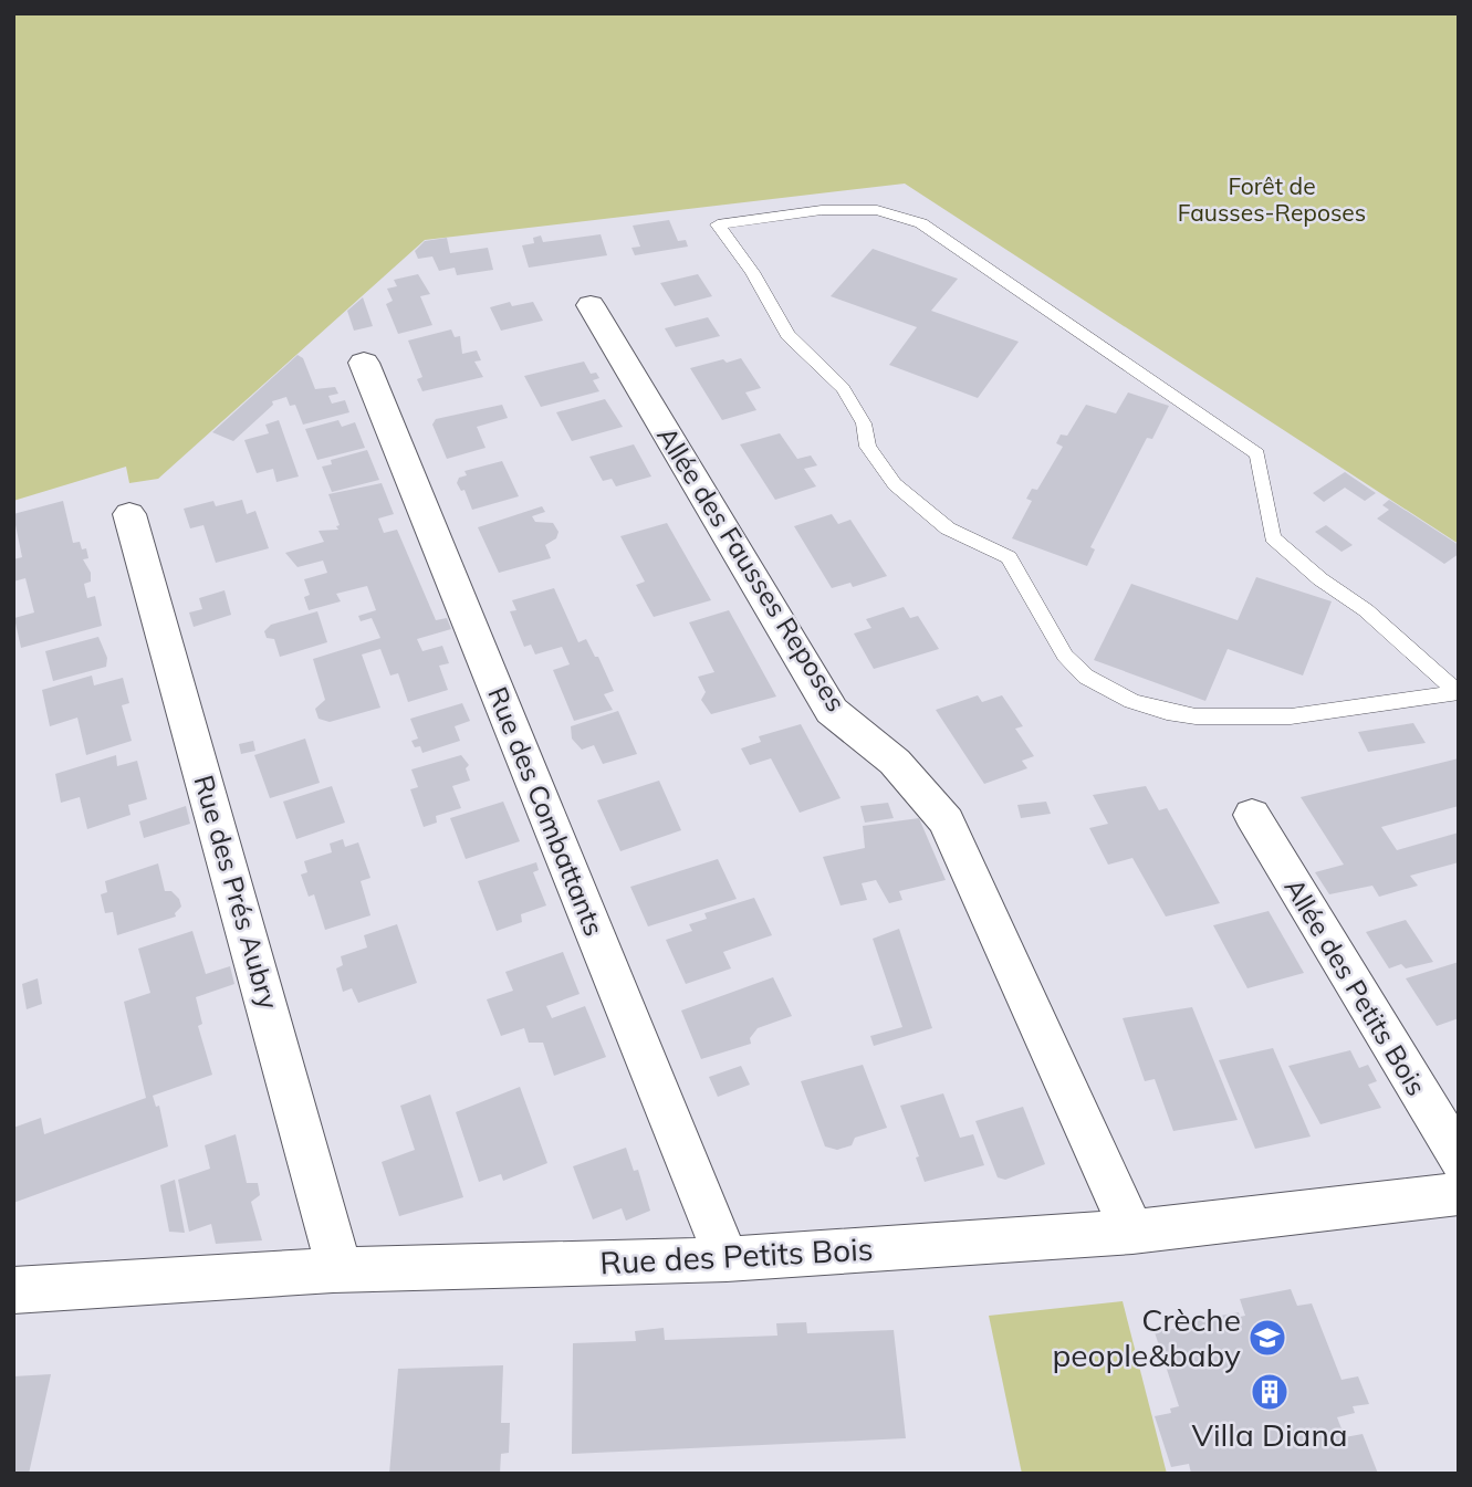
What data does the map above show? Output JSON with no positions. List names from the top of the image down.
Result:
{
  "streets": {
    "street": [
      "Allée des Fausses Reposes",
      "Rue des Combattants",
      "Rue des Prés Aubry",
      "Allée des Petits Bois",
      "Rue des Petits Bois"
    ]
  },
  "crossings": [
    ["Allée des Fausses Reposes", "Rue des Petits Bois"],
    ["Rue des Combattants", "Rue des Petits Bois"],
    ["Rue des Prés Aubry", "Rue des Petits Bois"]
  ],
  "parks": ["Forêt de Fausses-Reposes"],
  "places": {
    "school or university": ["Crèche people&baby"],
    "building": ["Villa Diana"]
  }
}
